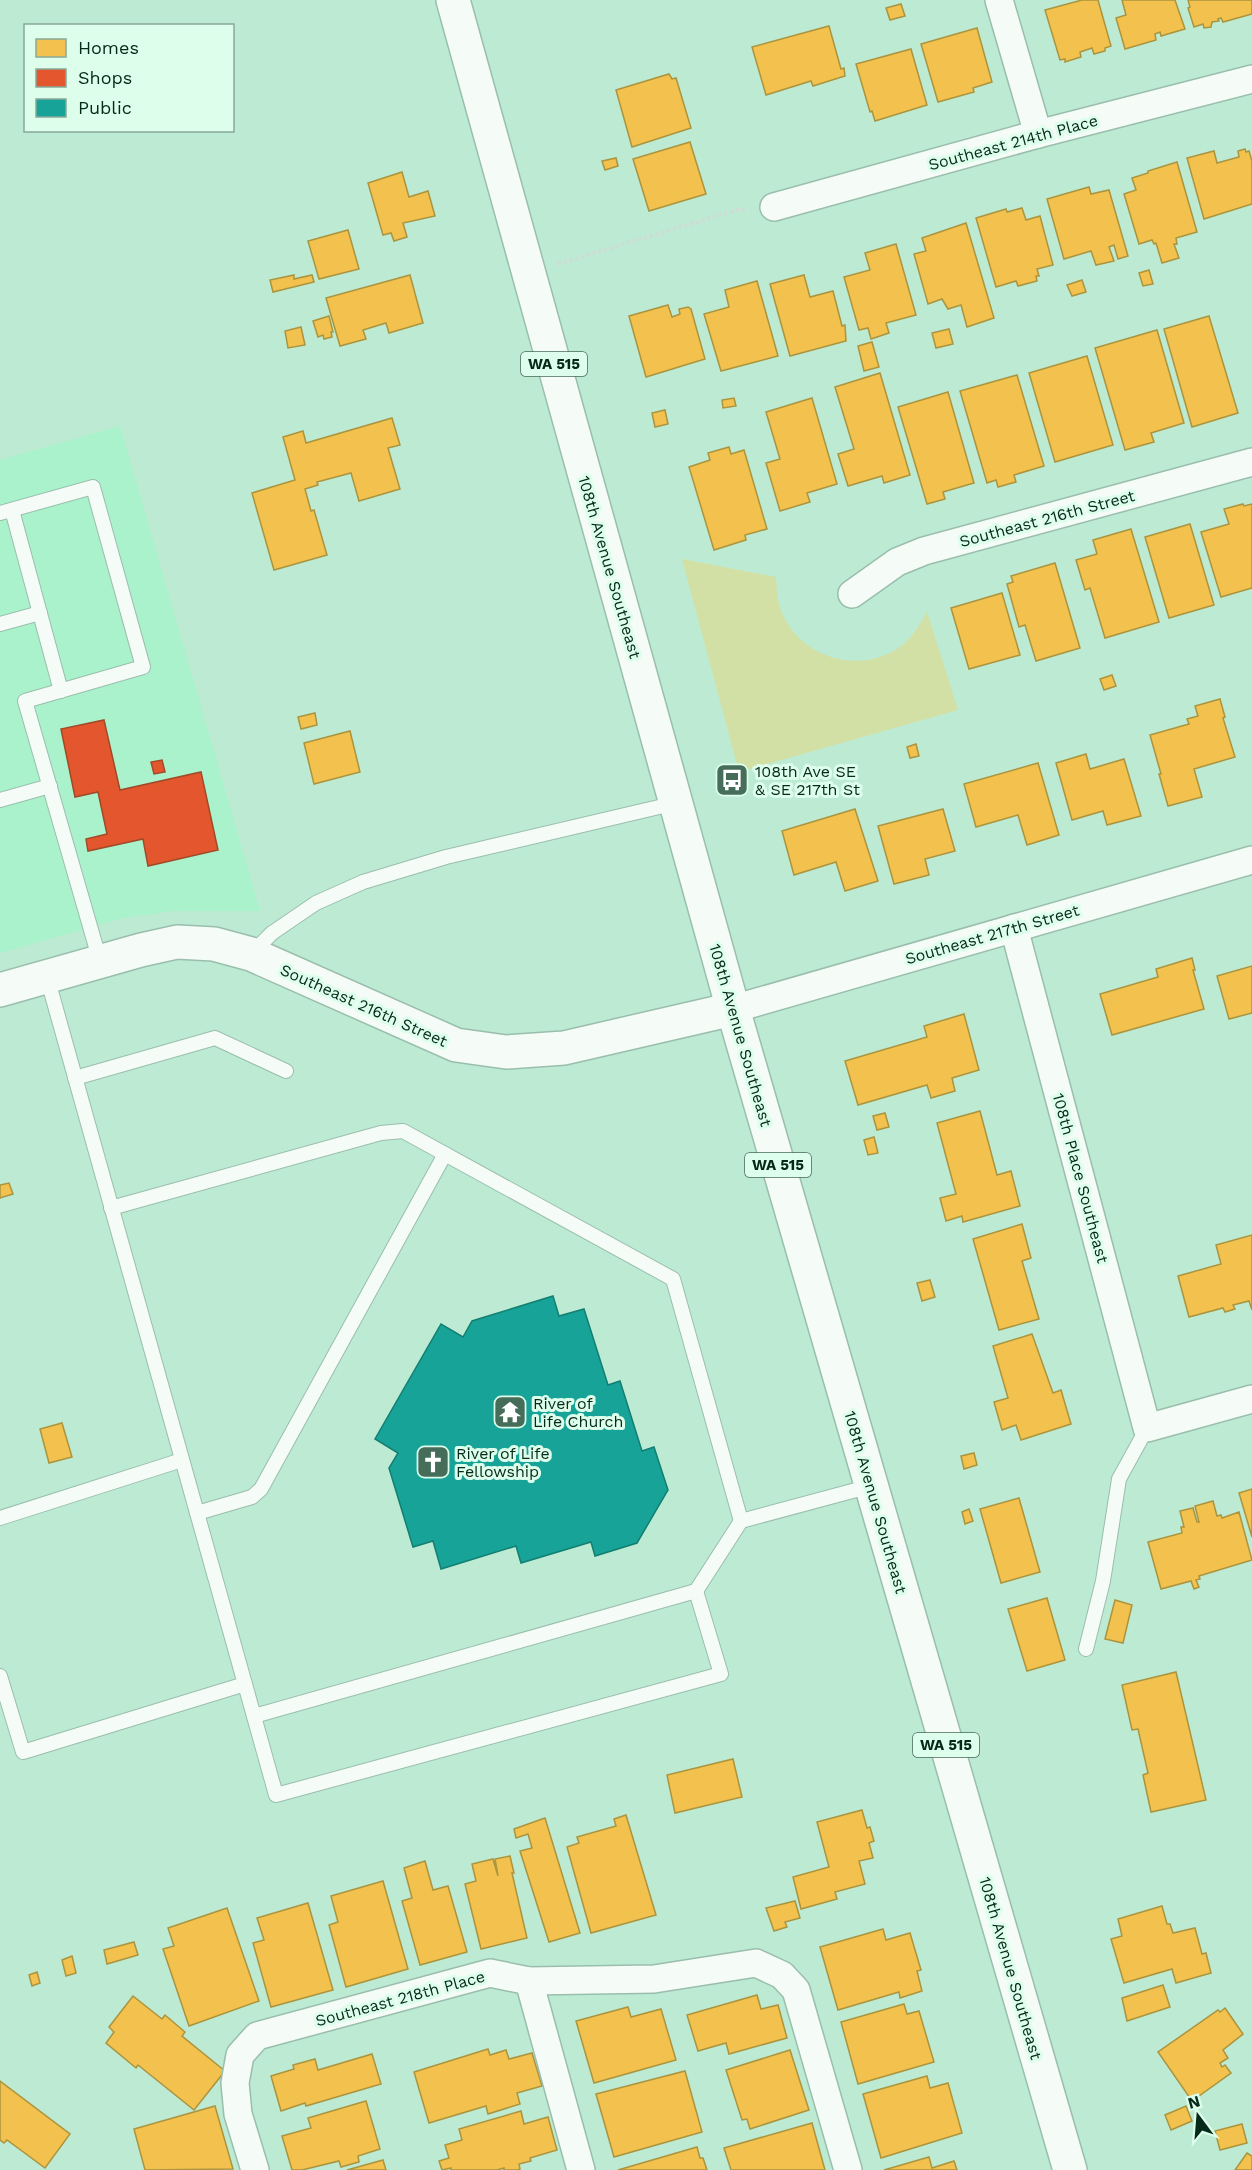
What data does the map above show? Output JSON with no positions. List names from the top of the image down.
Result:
{
  "streets": {
    "main road": ["WA 515", "Southeast 216th Street", "108th Avenue Southeast"],
    "street": [
      "Southeast 214th Place",
      "Southeast 217th Street",
      "108th Place Southeast",
      "Southeast 218th Place"
    ]
  },
  "crossings": [
    ["Southeast 216th Street", "108th Avenue Southeast"],
    ["Southeast 216th Street", "Southeast 217th Street"],
    ["108th Avenue Southeast", "Southeast 217th Street"],
    ["Southeast 217th Street", "108th Place Southeast"]
  ],
  "places": {
    "bus stop": ["108th Ave SE & SE 217th St"],
    "temple": ["River of Life Church"],
    "church": ["River of Life Fellowship"]
  },
  "legend": ["Homes", "Shops", "Public"],
  "north": "top"
}
